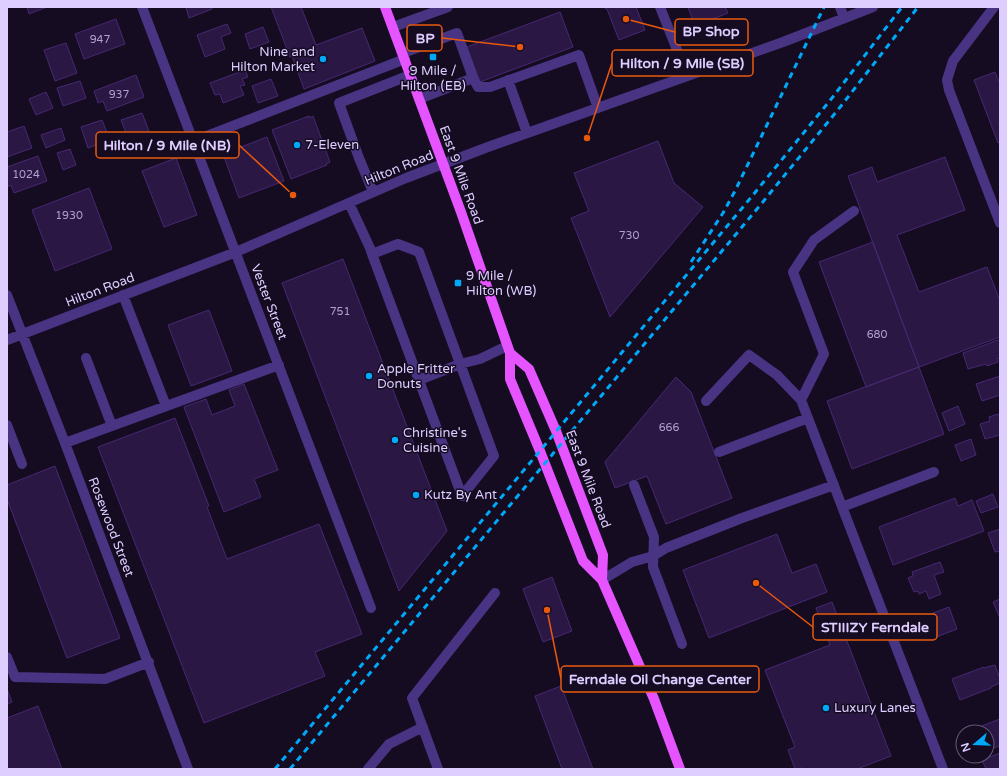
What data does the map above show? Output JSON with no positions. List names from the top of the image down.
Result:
{
  "streets": {
    "main road": ["East 9 Mile Road"],
    "street": ["Hilton Road", "Vester Street", "Rosewood Street"]
  },
  "crossings": [
    ["Hilton Road", "East 9 Mile Road"],
    ["Hilton Road", "Vester Street"],
    ["Hilton Road", "Rosewood Street"]
  ],
  "places": {
    "other": [
      "BP Shop",
      "BP",
      "Nine and Hilton Market",
      "Hilton / 9 Mile (SB)",
      "7-Eleven",
      "Hilton / 9 Mile (NB)",
      "Apple Fritter Donuts",
      "Christine's Cuisine",
      "Kutz By Ant",
      "STIIIZY Ferndale",
      "Ferndale Oil Change Center",
      "Luxury Lanes"
    ],
    "transit": ["9 Mile / Hilton (EB)", "9 Mile / Hilton (WB)"]
  },
  "house_numbers": [
    "947",
    "937",
    "1024",
    "1930",
    "730",
    "751",
    "680",
    "666"
  ],
  "north": "left"
}
